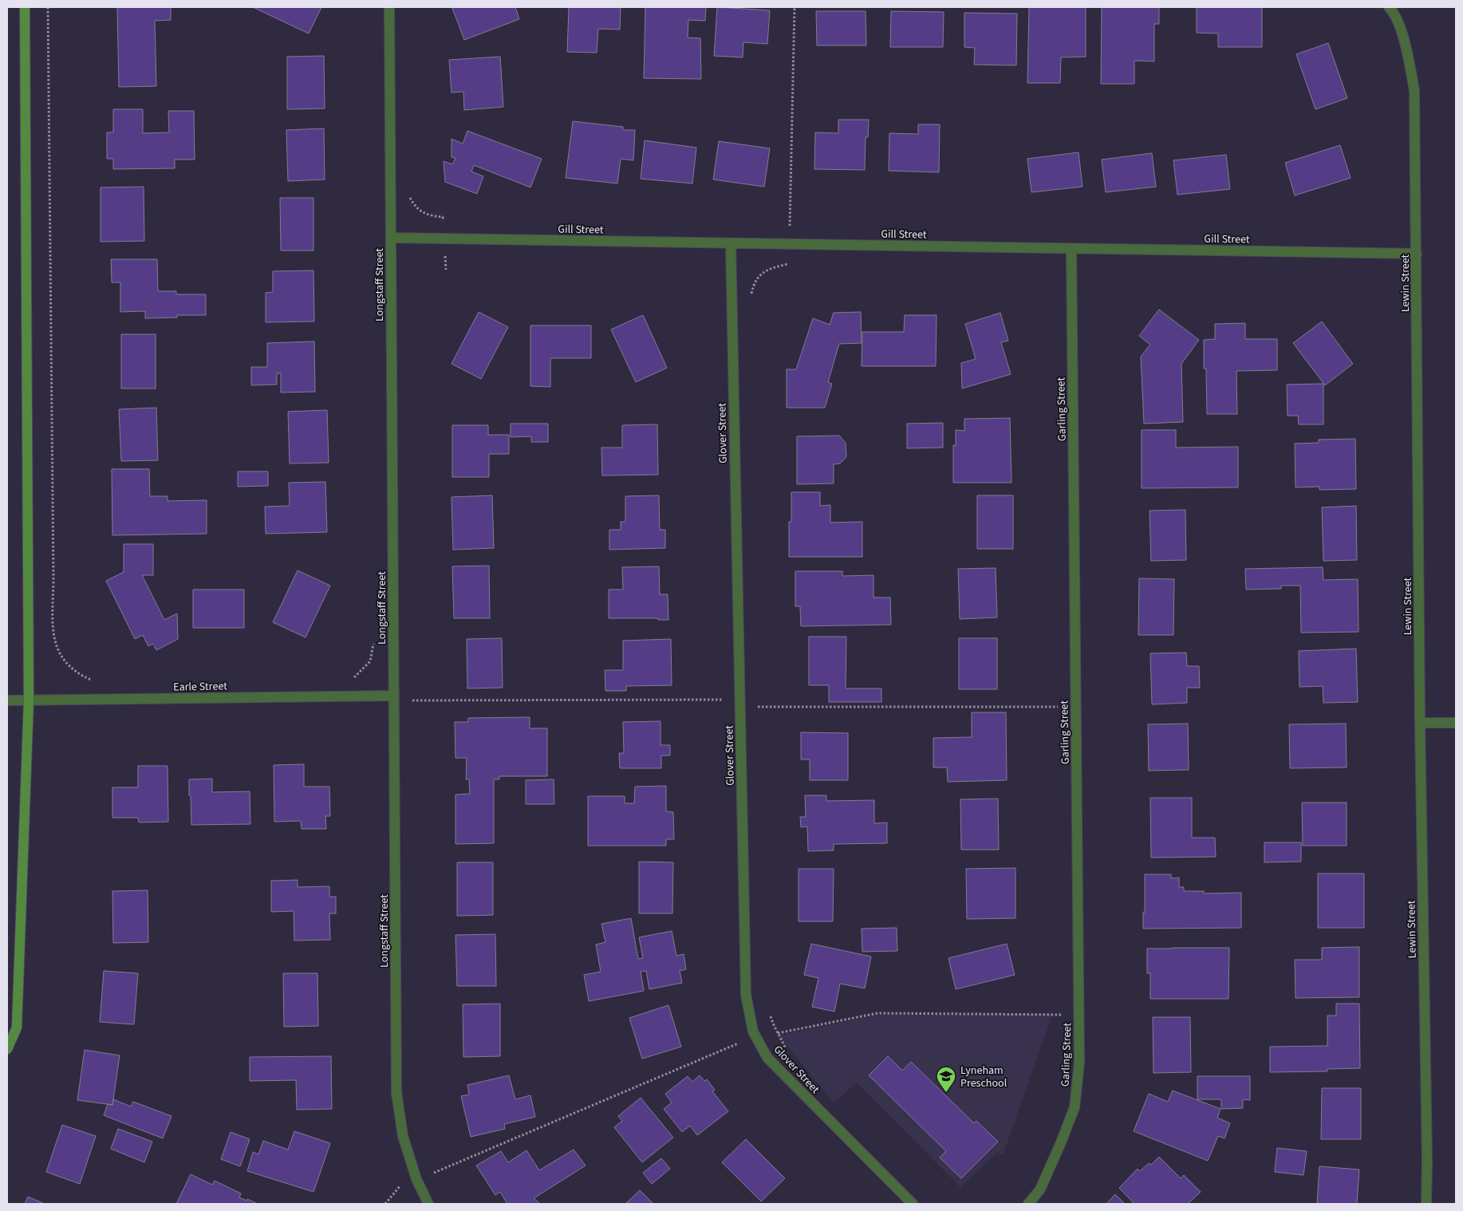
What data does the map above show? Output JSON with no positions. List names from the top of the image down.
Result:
{
  "streets": {
    "street": [
      "Gill Street",
      "Lewin Street",
      "Longstaff Street",
      "Garling Street",
      "Glover Street",
      "Earle Street"
    ]
  },
  "crossings": [
    ["Gill Street", "Lewin Street"],
    ["Gill Street", "Longstaff Street"],
    ["Gill Street", "Garling Street"],
    ["Gill Street", "Glover Street"],
    ["Longstaff Street", "Earle Street"]
  ],
  "places": {
    "school or university": ["Lyneham Preschool"]
  }
}
